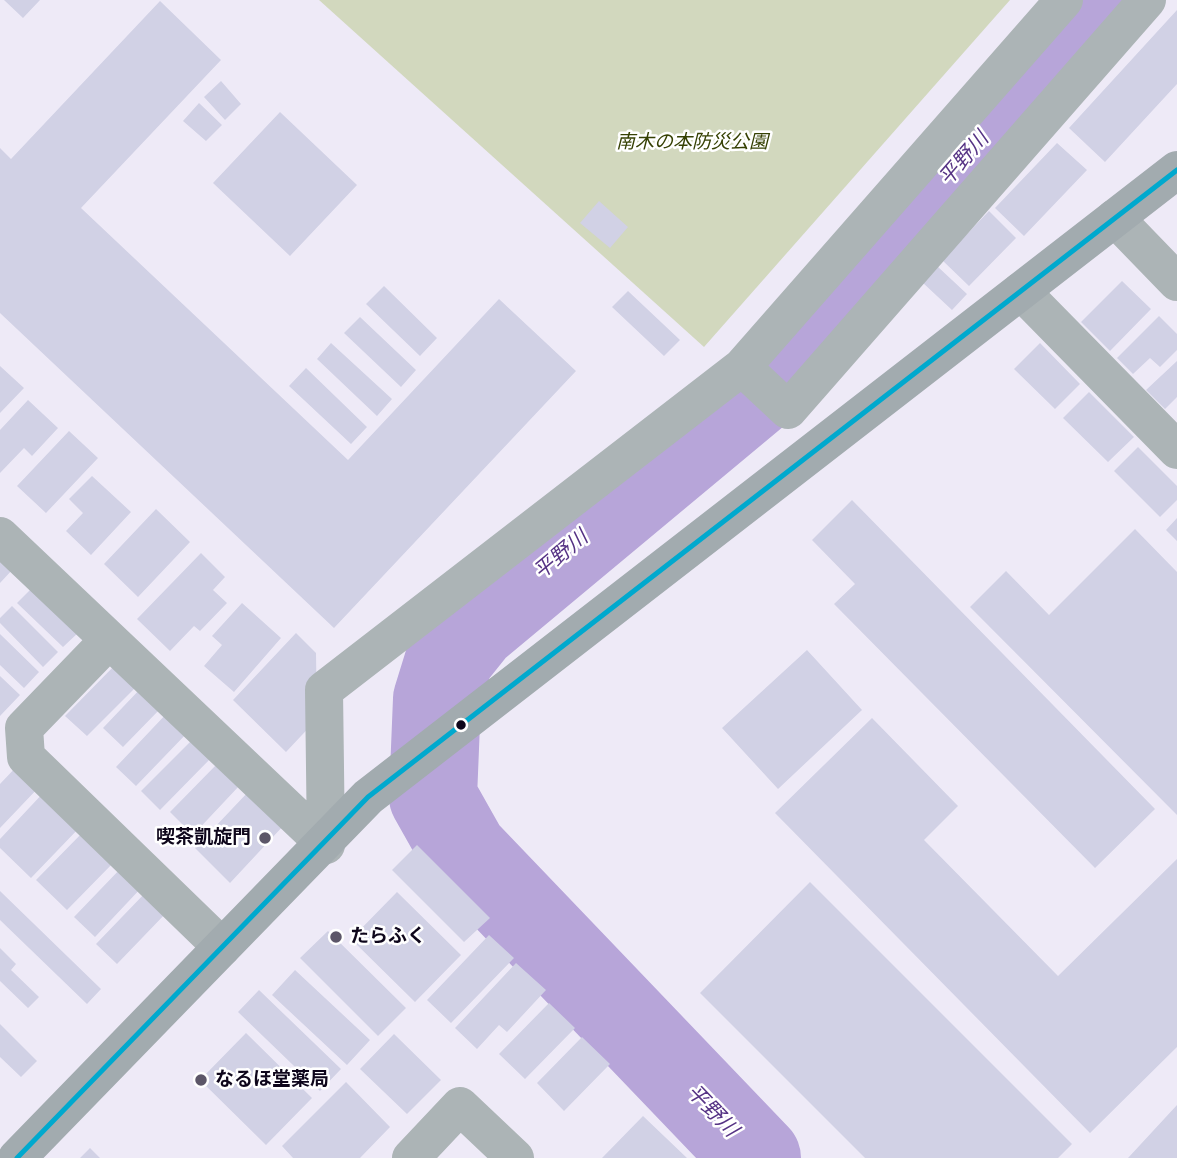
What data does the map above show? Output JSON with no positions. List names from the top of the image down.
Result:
{
  "water": ["平野川"],
  "parks": ["南木の本防災公園"],
  "places": ["喫茶凱旋門", "たらふく", "なるほ堂薬局"]
}
